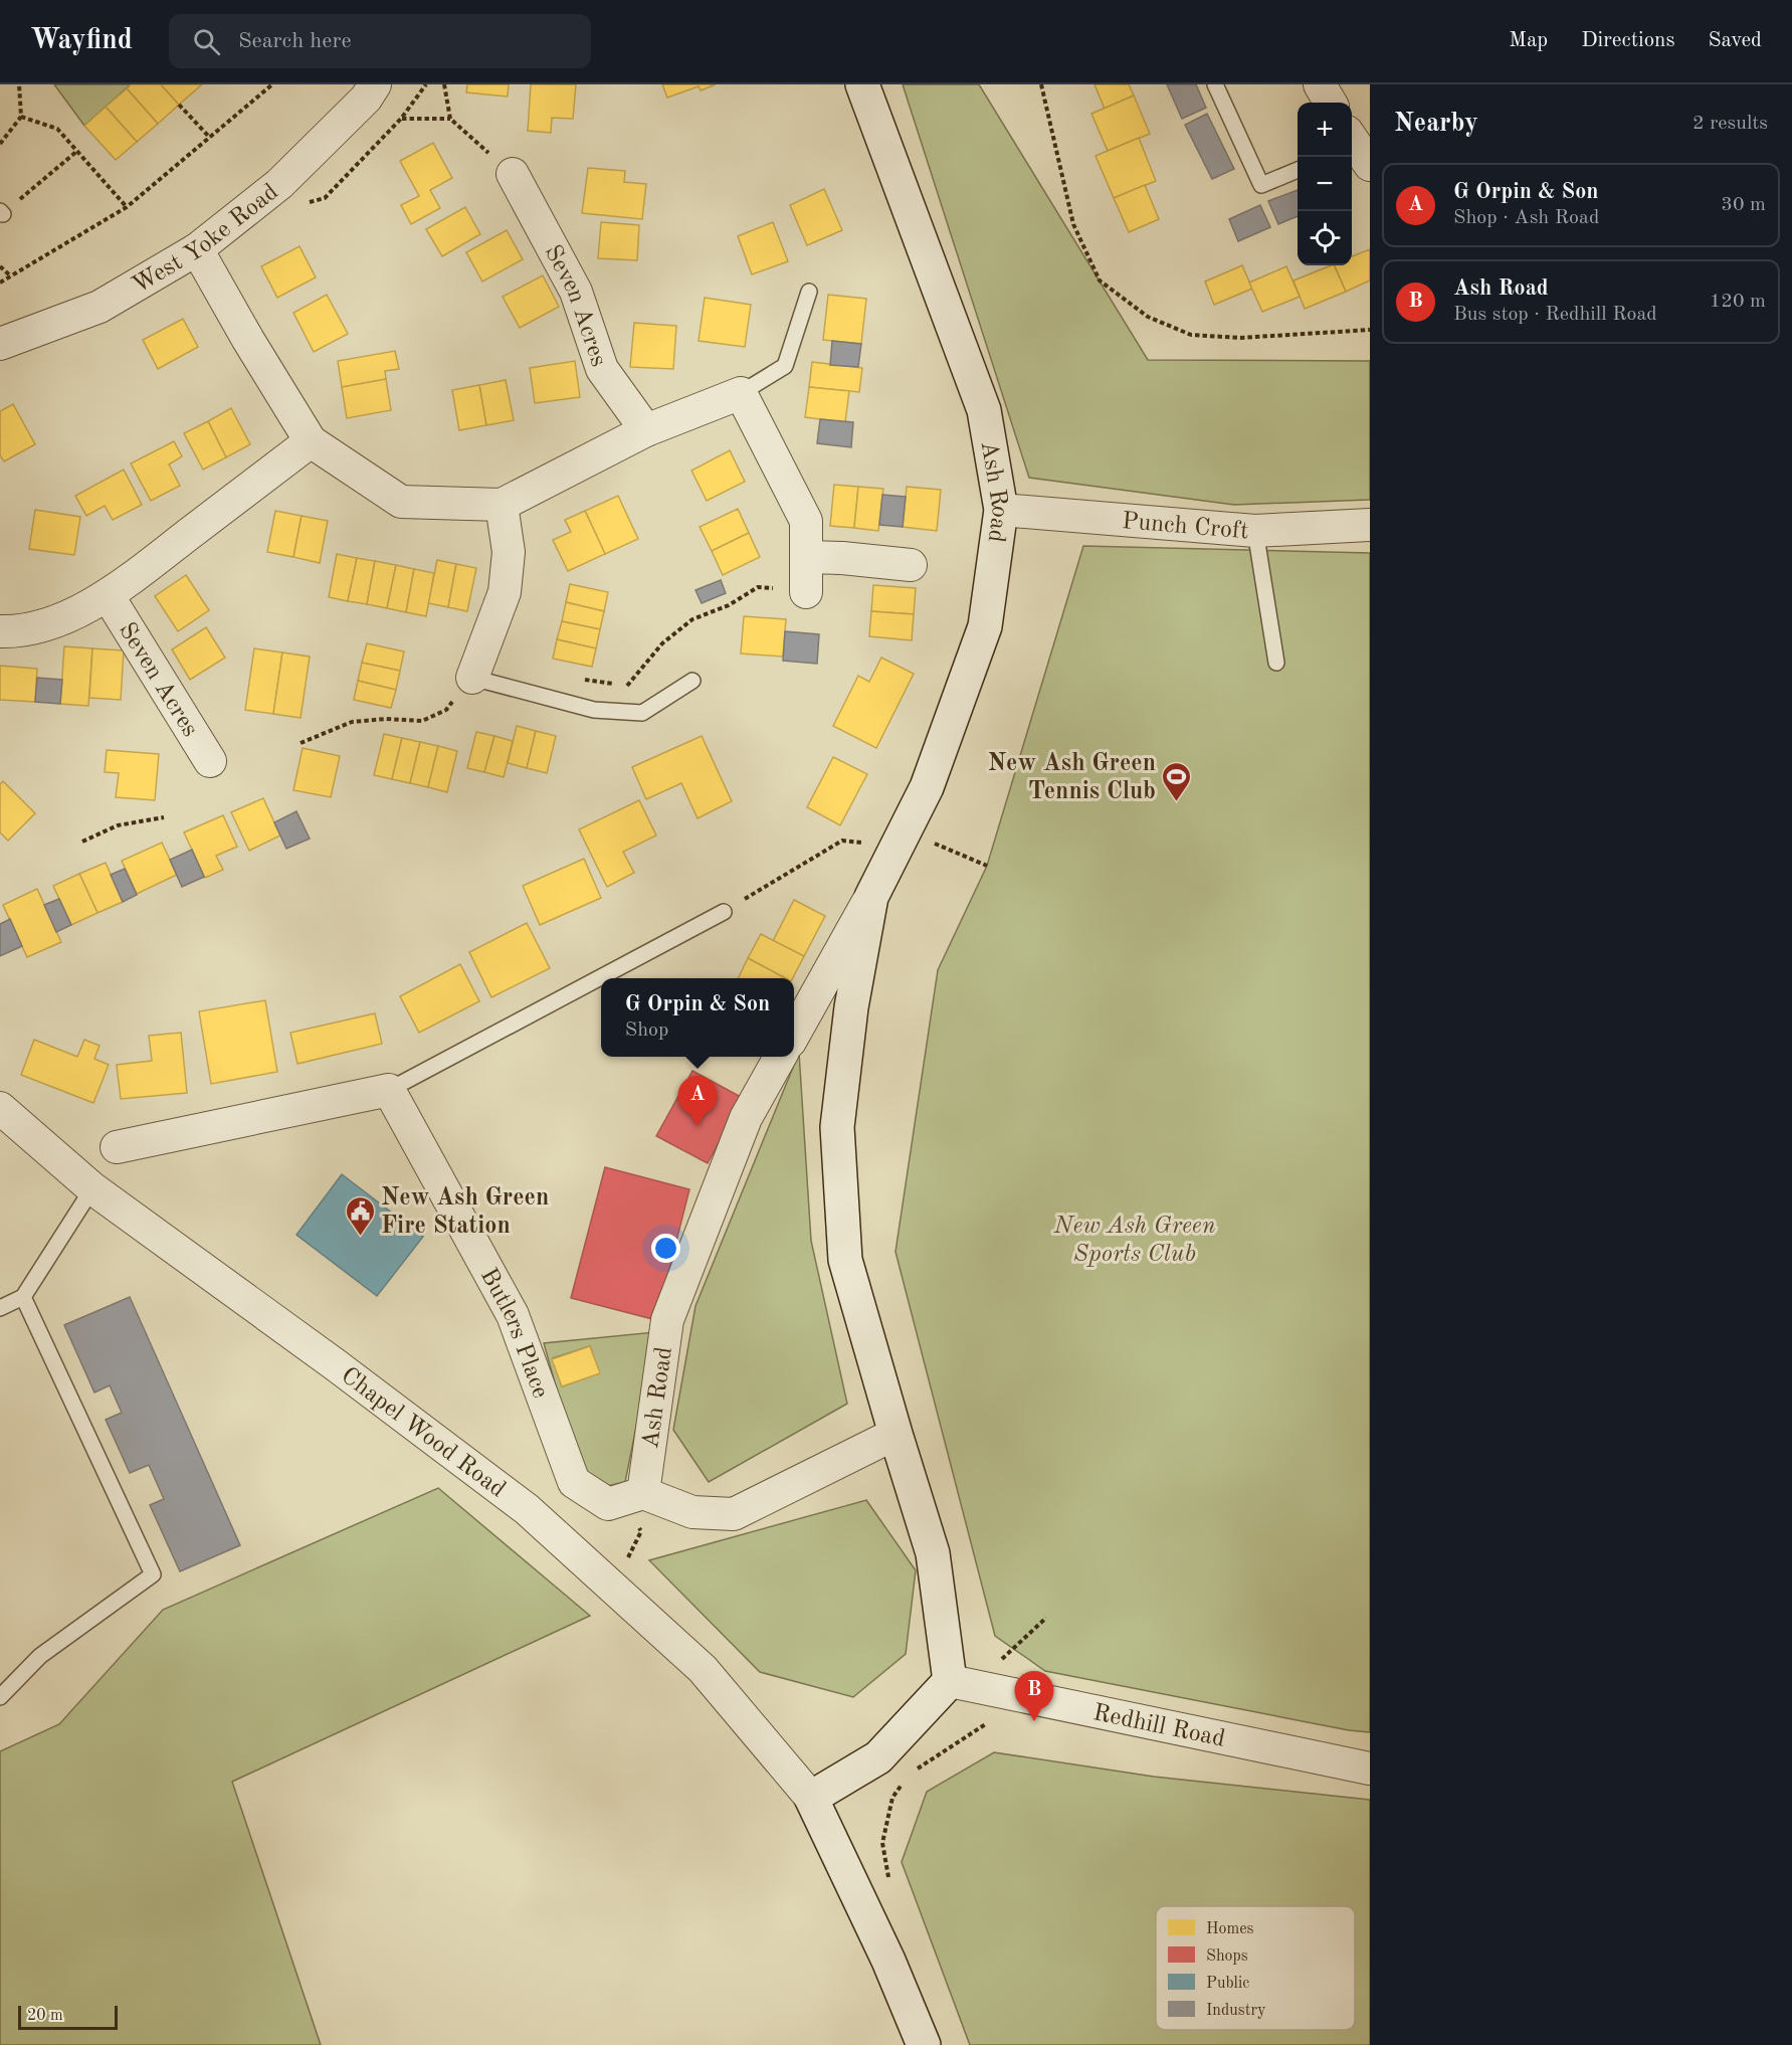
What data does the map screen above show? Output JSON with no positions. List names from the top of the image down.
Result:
{
  "streets": {
    "street": [
      "West Yoke Road",
      "Seven Acres",
      "Ash Road",
      "Punch Croft",
      "Butlers Place",
      "Chapel Wood Road",
      "Redhill Road"
    ]
  },
  "crossings": [
    ["Ash Road", "Punch Croft"],
    ["Ash Road", "Butlers Place"],
    ["Ash Road", "Redhill Road"]
  ],
  "parks": ["New Ash Green Sports Club"],
  "places": {
    "sports": ["New Ash Green Tennis Club"],
    "public building": ["New Ash Green Fire Station"]
  },
  "legend": [
    "Homes",
    "Shops",
    "Public",
    "Industry"
  ],
  "scale_bar": "20 m",
  "page": {
    "header": "Wayfind",
    "search": "Search here",
    "nav": ["Map", "Directions", "Saved"],
    "heading": ["Nearby", "2 results"],
    "map_buttons": ["+", "−"],
    "list": [
      {
        "mark": "A",
        "name": "G Orpin & Son",
        "note": "Shop · Ash Road",
        "value": "30 m"
      },
      {
        "mark": "B",
        "name": "Ash Road",
        "note": "Bus stop · Redhill Road",
        "value": "120 m"
      }
    ],
    "popup": ["G Orpin & Son", "Shop"],
    "pins": ["A", "B"],
    "scale": "20 m"
  }
}
